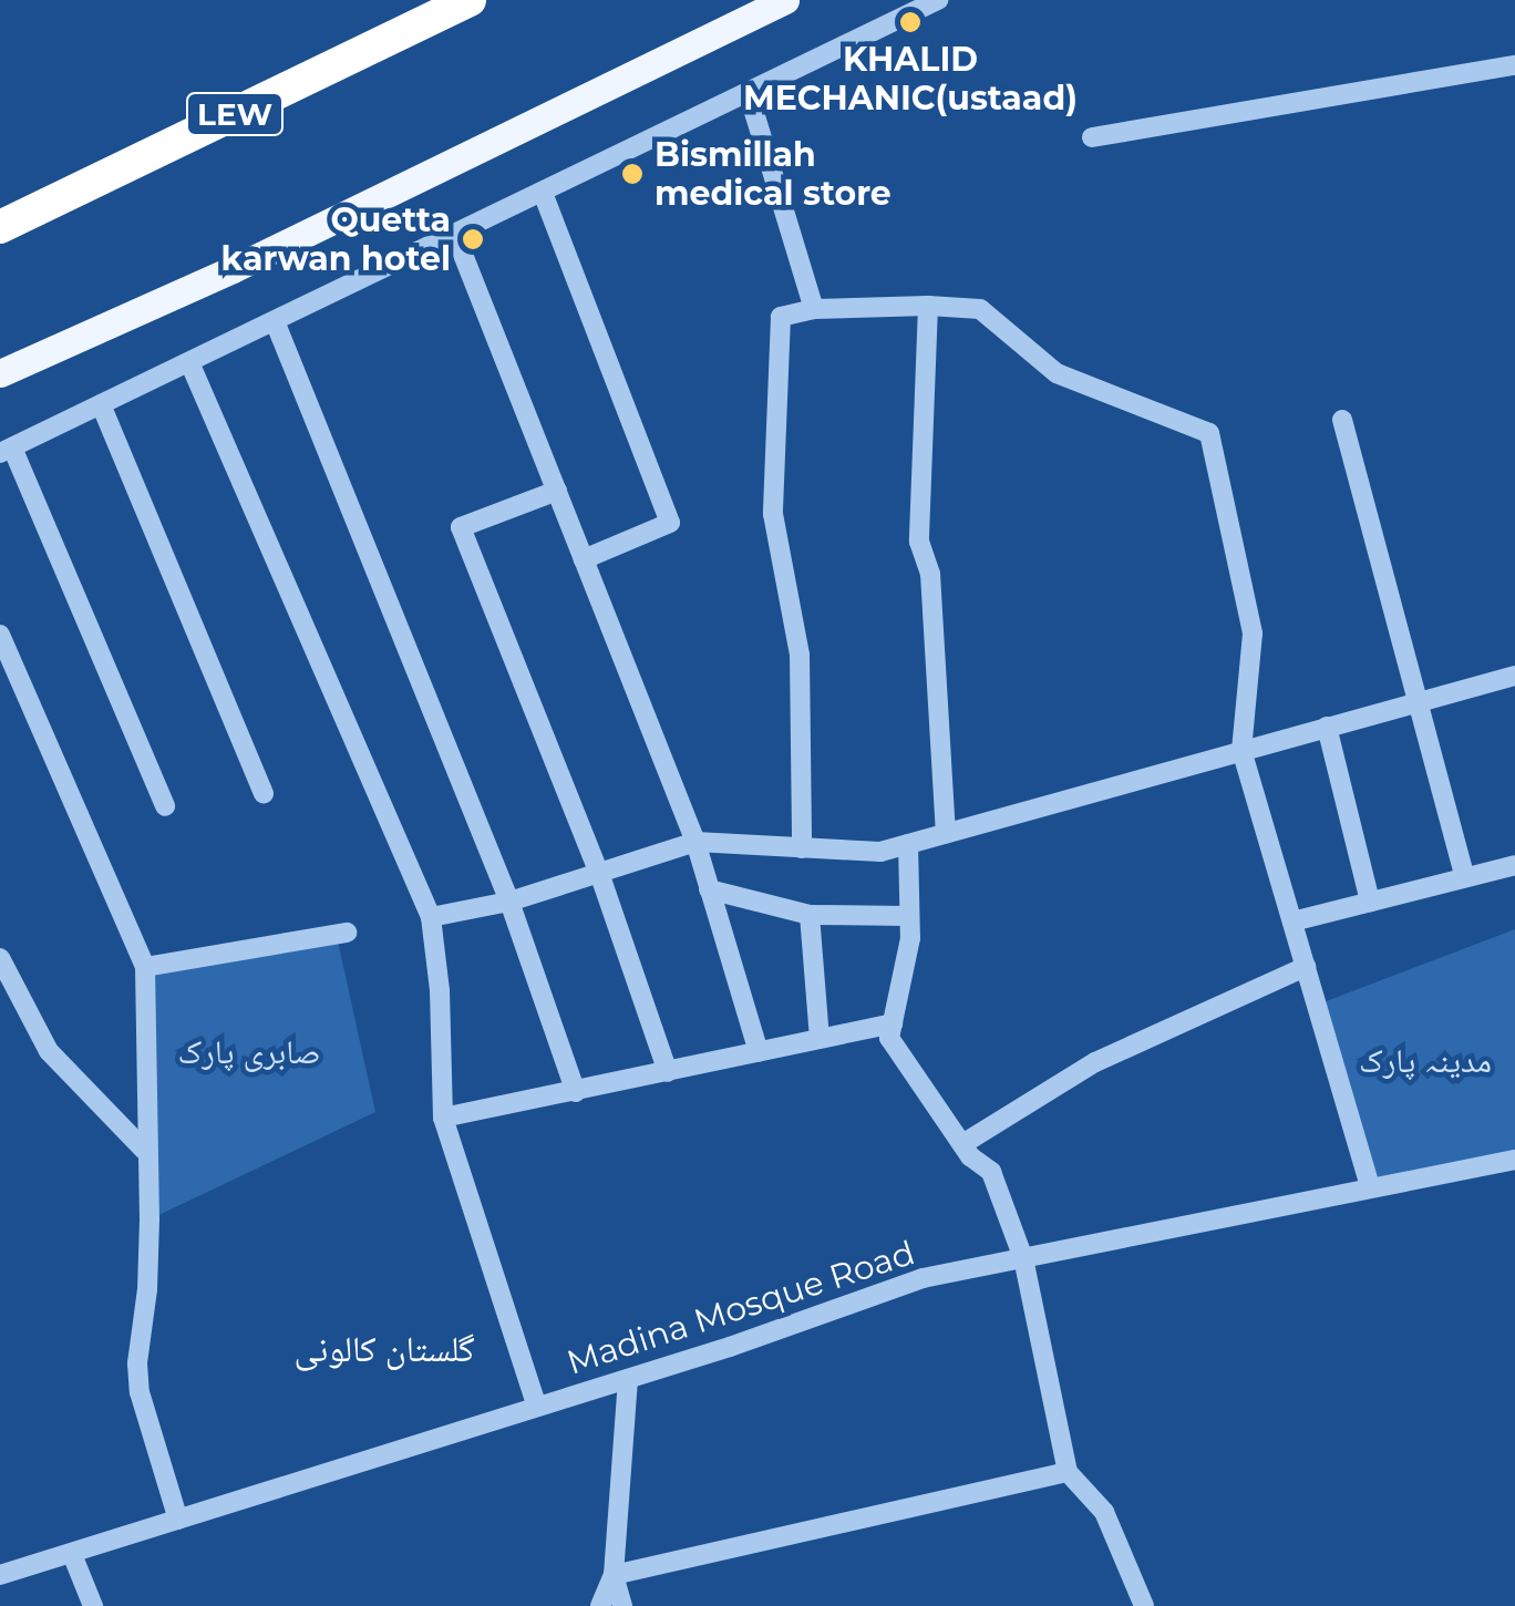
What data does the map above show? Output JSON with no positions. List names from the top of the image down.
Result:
{
  "streets": {
    "highway": ["LEW"],
    "street": ["Madina Mosque Road"]
  },
  "districts": ["گلستان کالونی"],
  "parks": ["صابری پارک", "مدینہ پارک"],
  "places": ["KHALID MECHANIC(ustaad)", "Bismillah medical store", "Quetta karwan hotel"]
}
